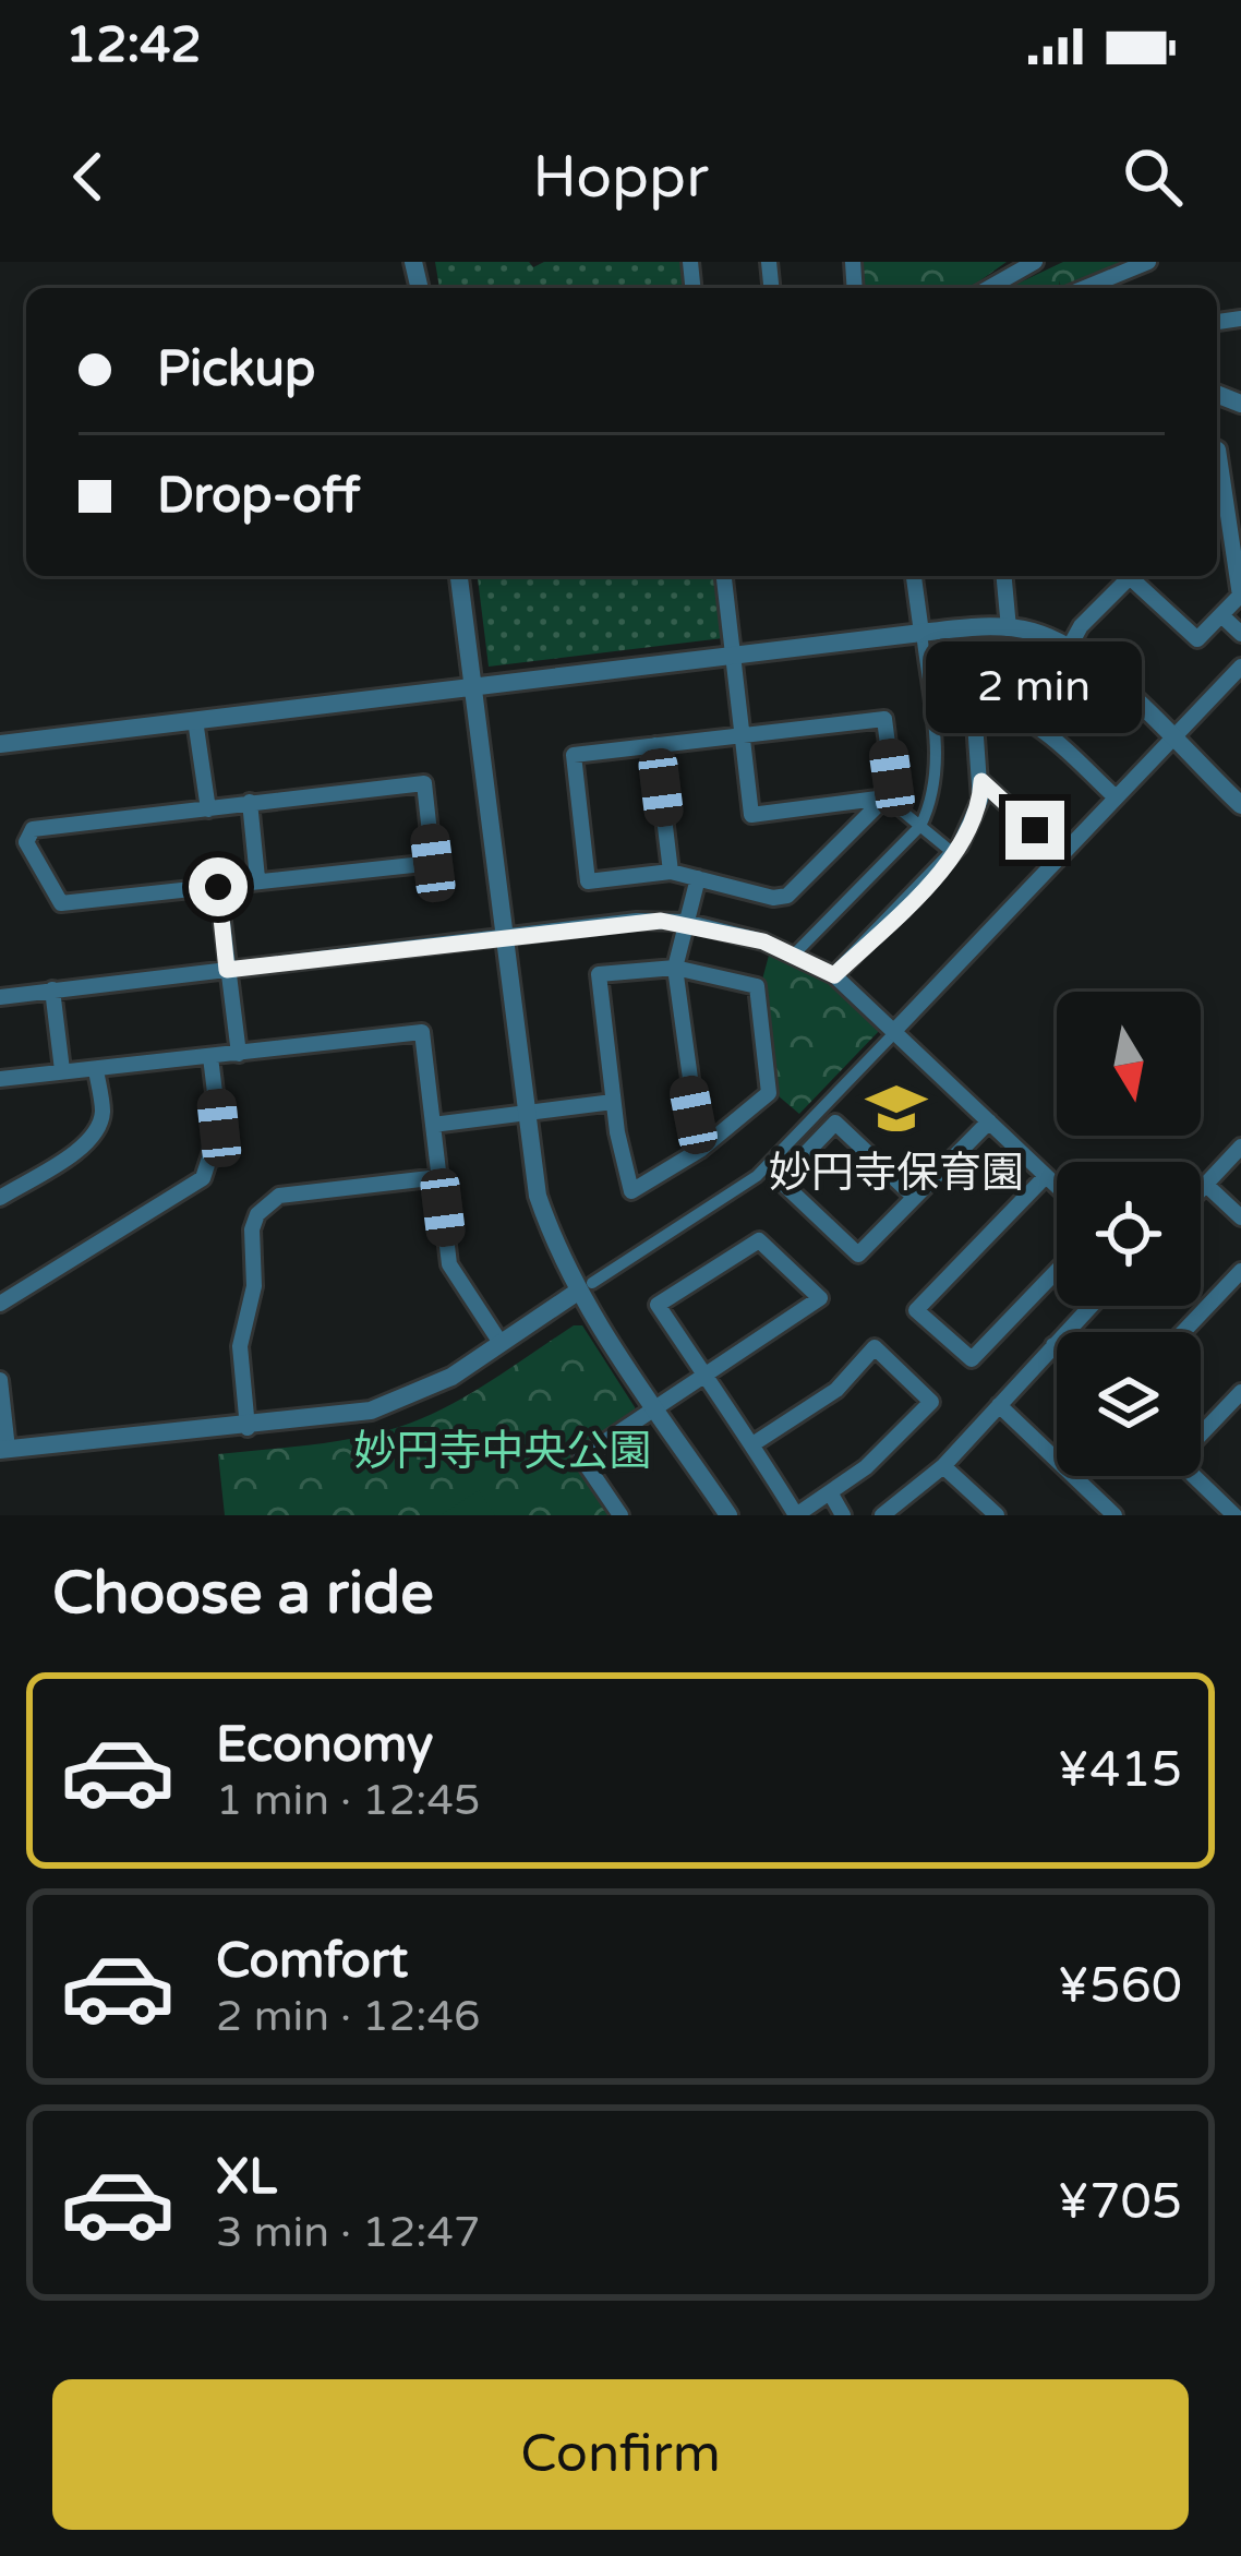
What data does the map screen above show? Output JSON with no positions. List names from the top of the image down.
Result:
{
  "parks": ["妙円寺中央公園"],
  "places": {
    "school or university": ["妙円寺保育園"]
  },
  "north": "bottom",
  "page": {
    "status": "12:42",
    "header": "Hoppr",
    "banner": ["Pickup", "Drop-off"],
    "bubble": "2 min",
    "heading": "Choose a ride",
    "list": [
      {
        "name": "Economy",
        "note": "1 min · 12:45",
        "value": "¥415"
      },
      {
        "name": "Comfort",
        "note": "2 min · 12:46",
        "value": "¥560"
      },
      {
        "name": "XL",
        "note": "3 min · 12:47",
        "value": "¥705"
      }
    ],
    "buttons": "Confirm"
  }
}
